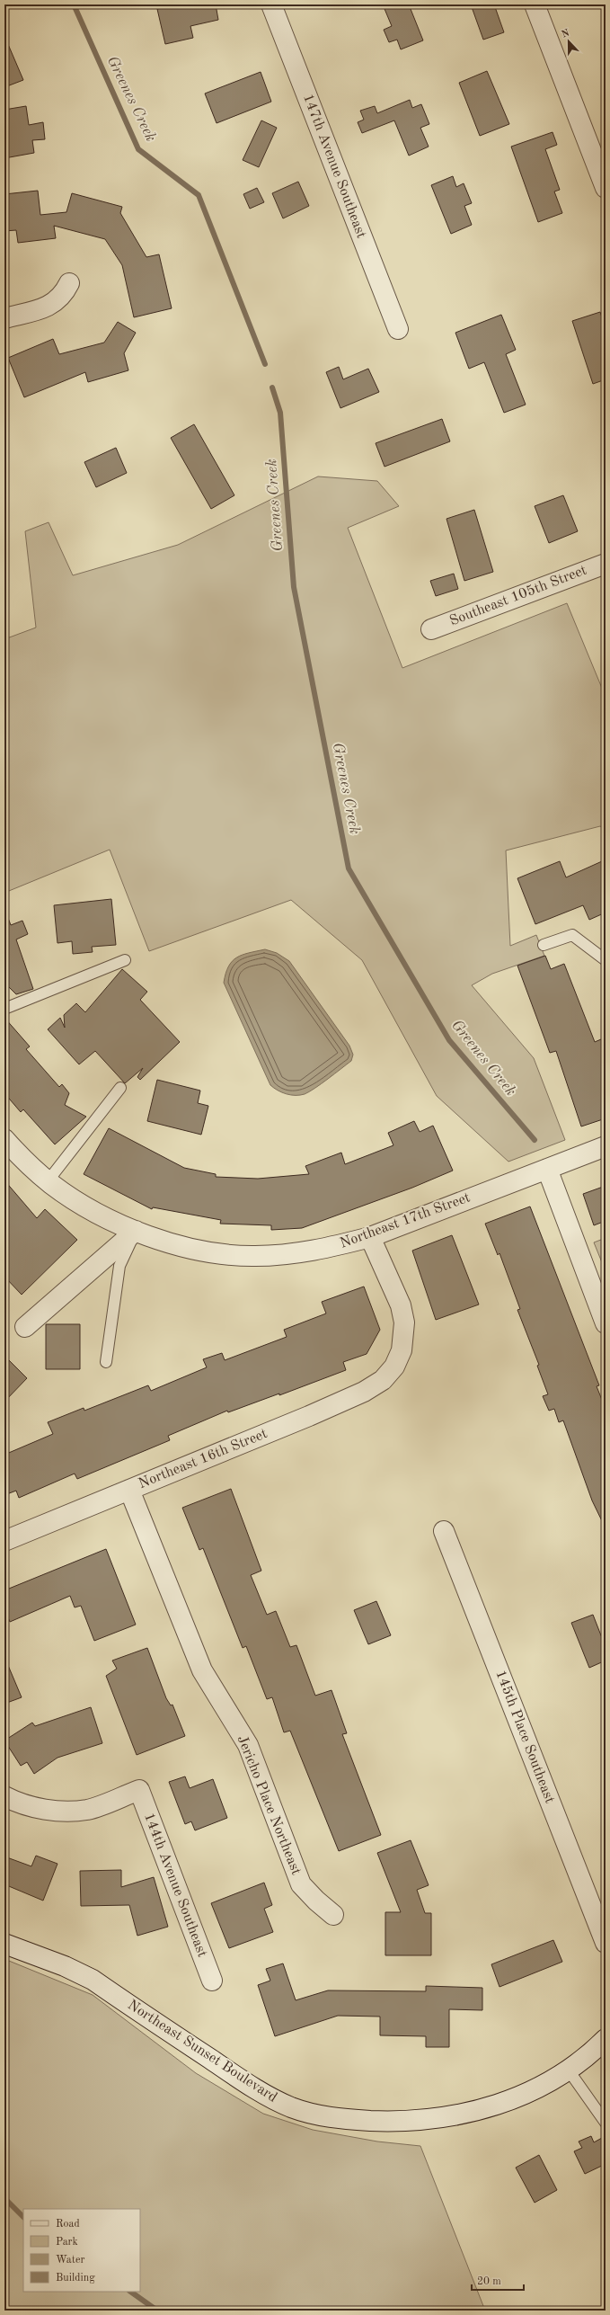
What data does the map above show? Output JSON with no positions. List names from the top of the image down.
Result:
{
  "streets": {
    "street": [
      "147th Avenue Southeast",
      "Southeast 105th Street",
      "Northeast 17th Street",
      "Northeast 16th Street",
      "145th Place Southeast",
      "Jericho Place Northeast",
      "144th Avenue Southeast",
      "Northeast Sunset Boulevard"
    ]
  },
  "crossings": [
    ["Northeast 17th Street", "Northeast 16th Street"],
    ["Northeast 16th Street", "Jericho Place Northeast"]
  ],
  "water": ["Greenes Creek"],
  "legend": [
    "Road",
    "Park",
    "Water",
    "Building"
  ],
  "scale_bar": "20 m",
  "north": "top"
}
